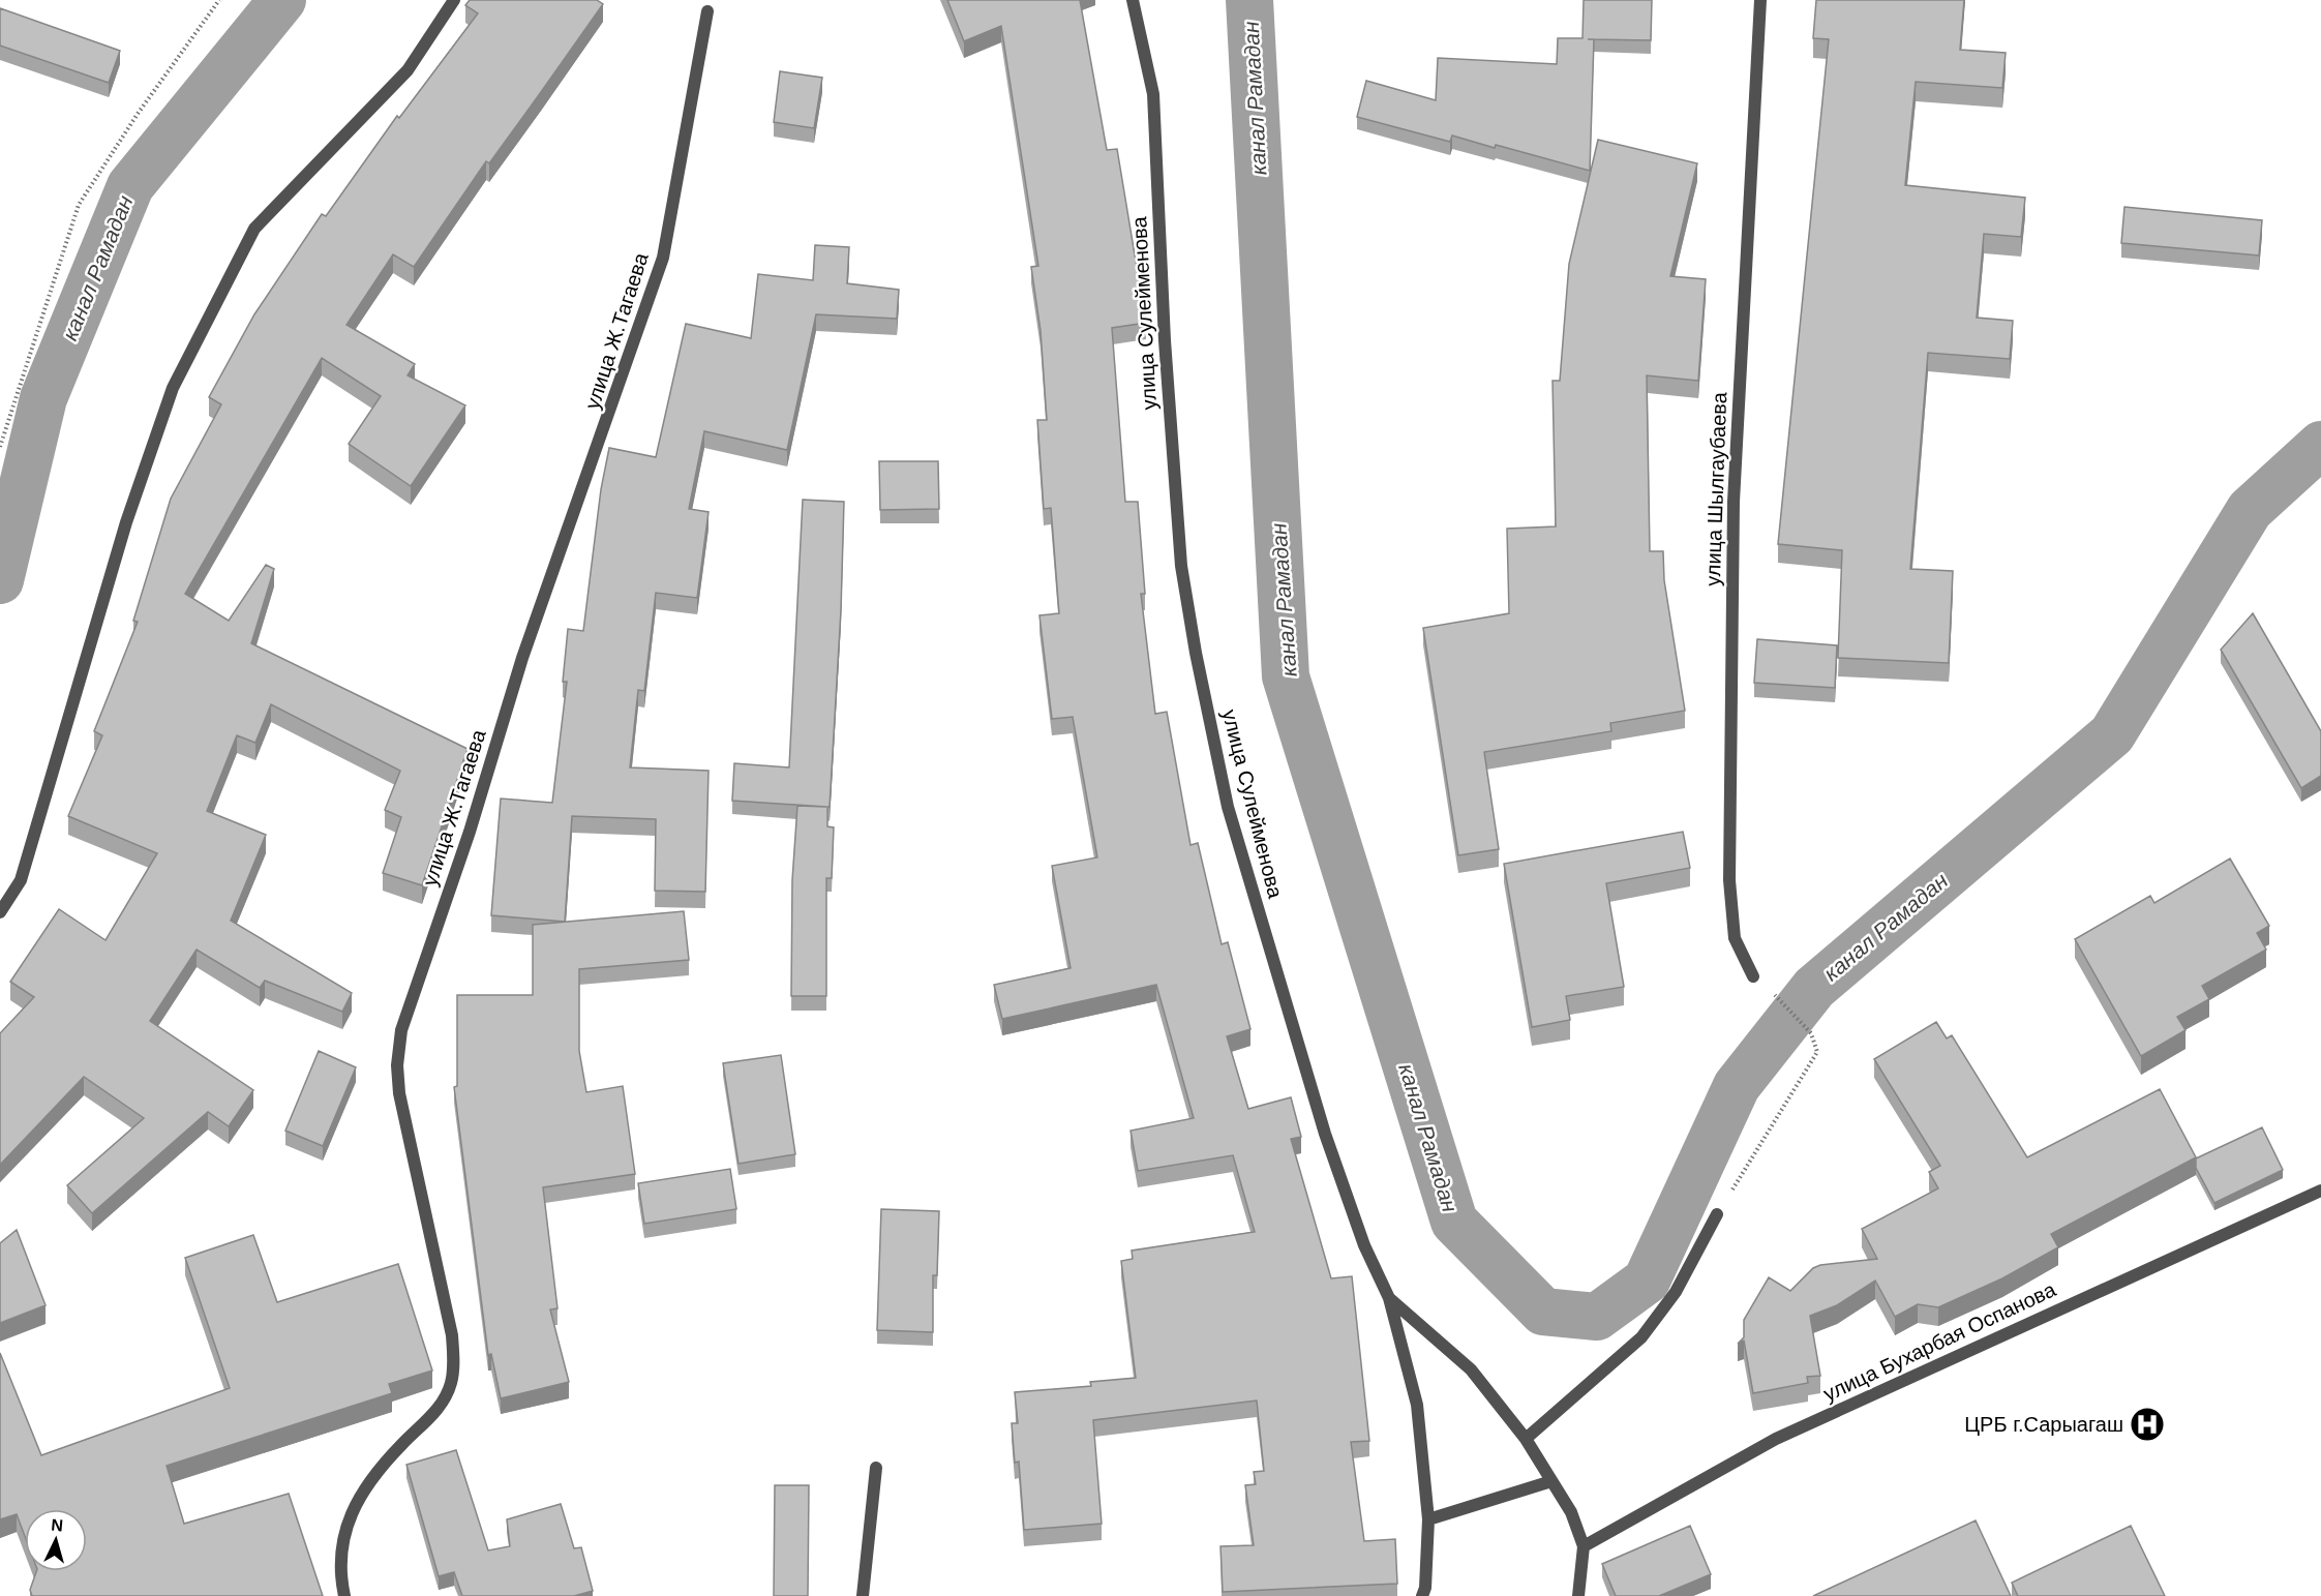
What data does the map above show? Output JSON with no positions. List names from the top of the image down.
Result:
{
  "streets": {
    "street": [
      "улица Сулейменова",
      "улица Ж.Тагаева",
      "улица Шылгаубаева",
      "улица Бухарбая Оспанова"
    ]
  },
  "water": ["канал Рамадан"],
  "places": {
    "hospital": ["ЦРБ г.Сарыагаш"]
  },
  "north": "top"
}
